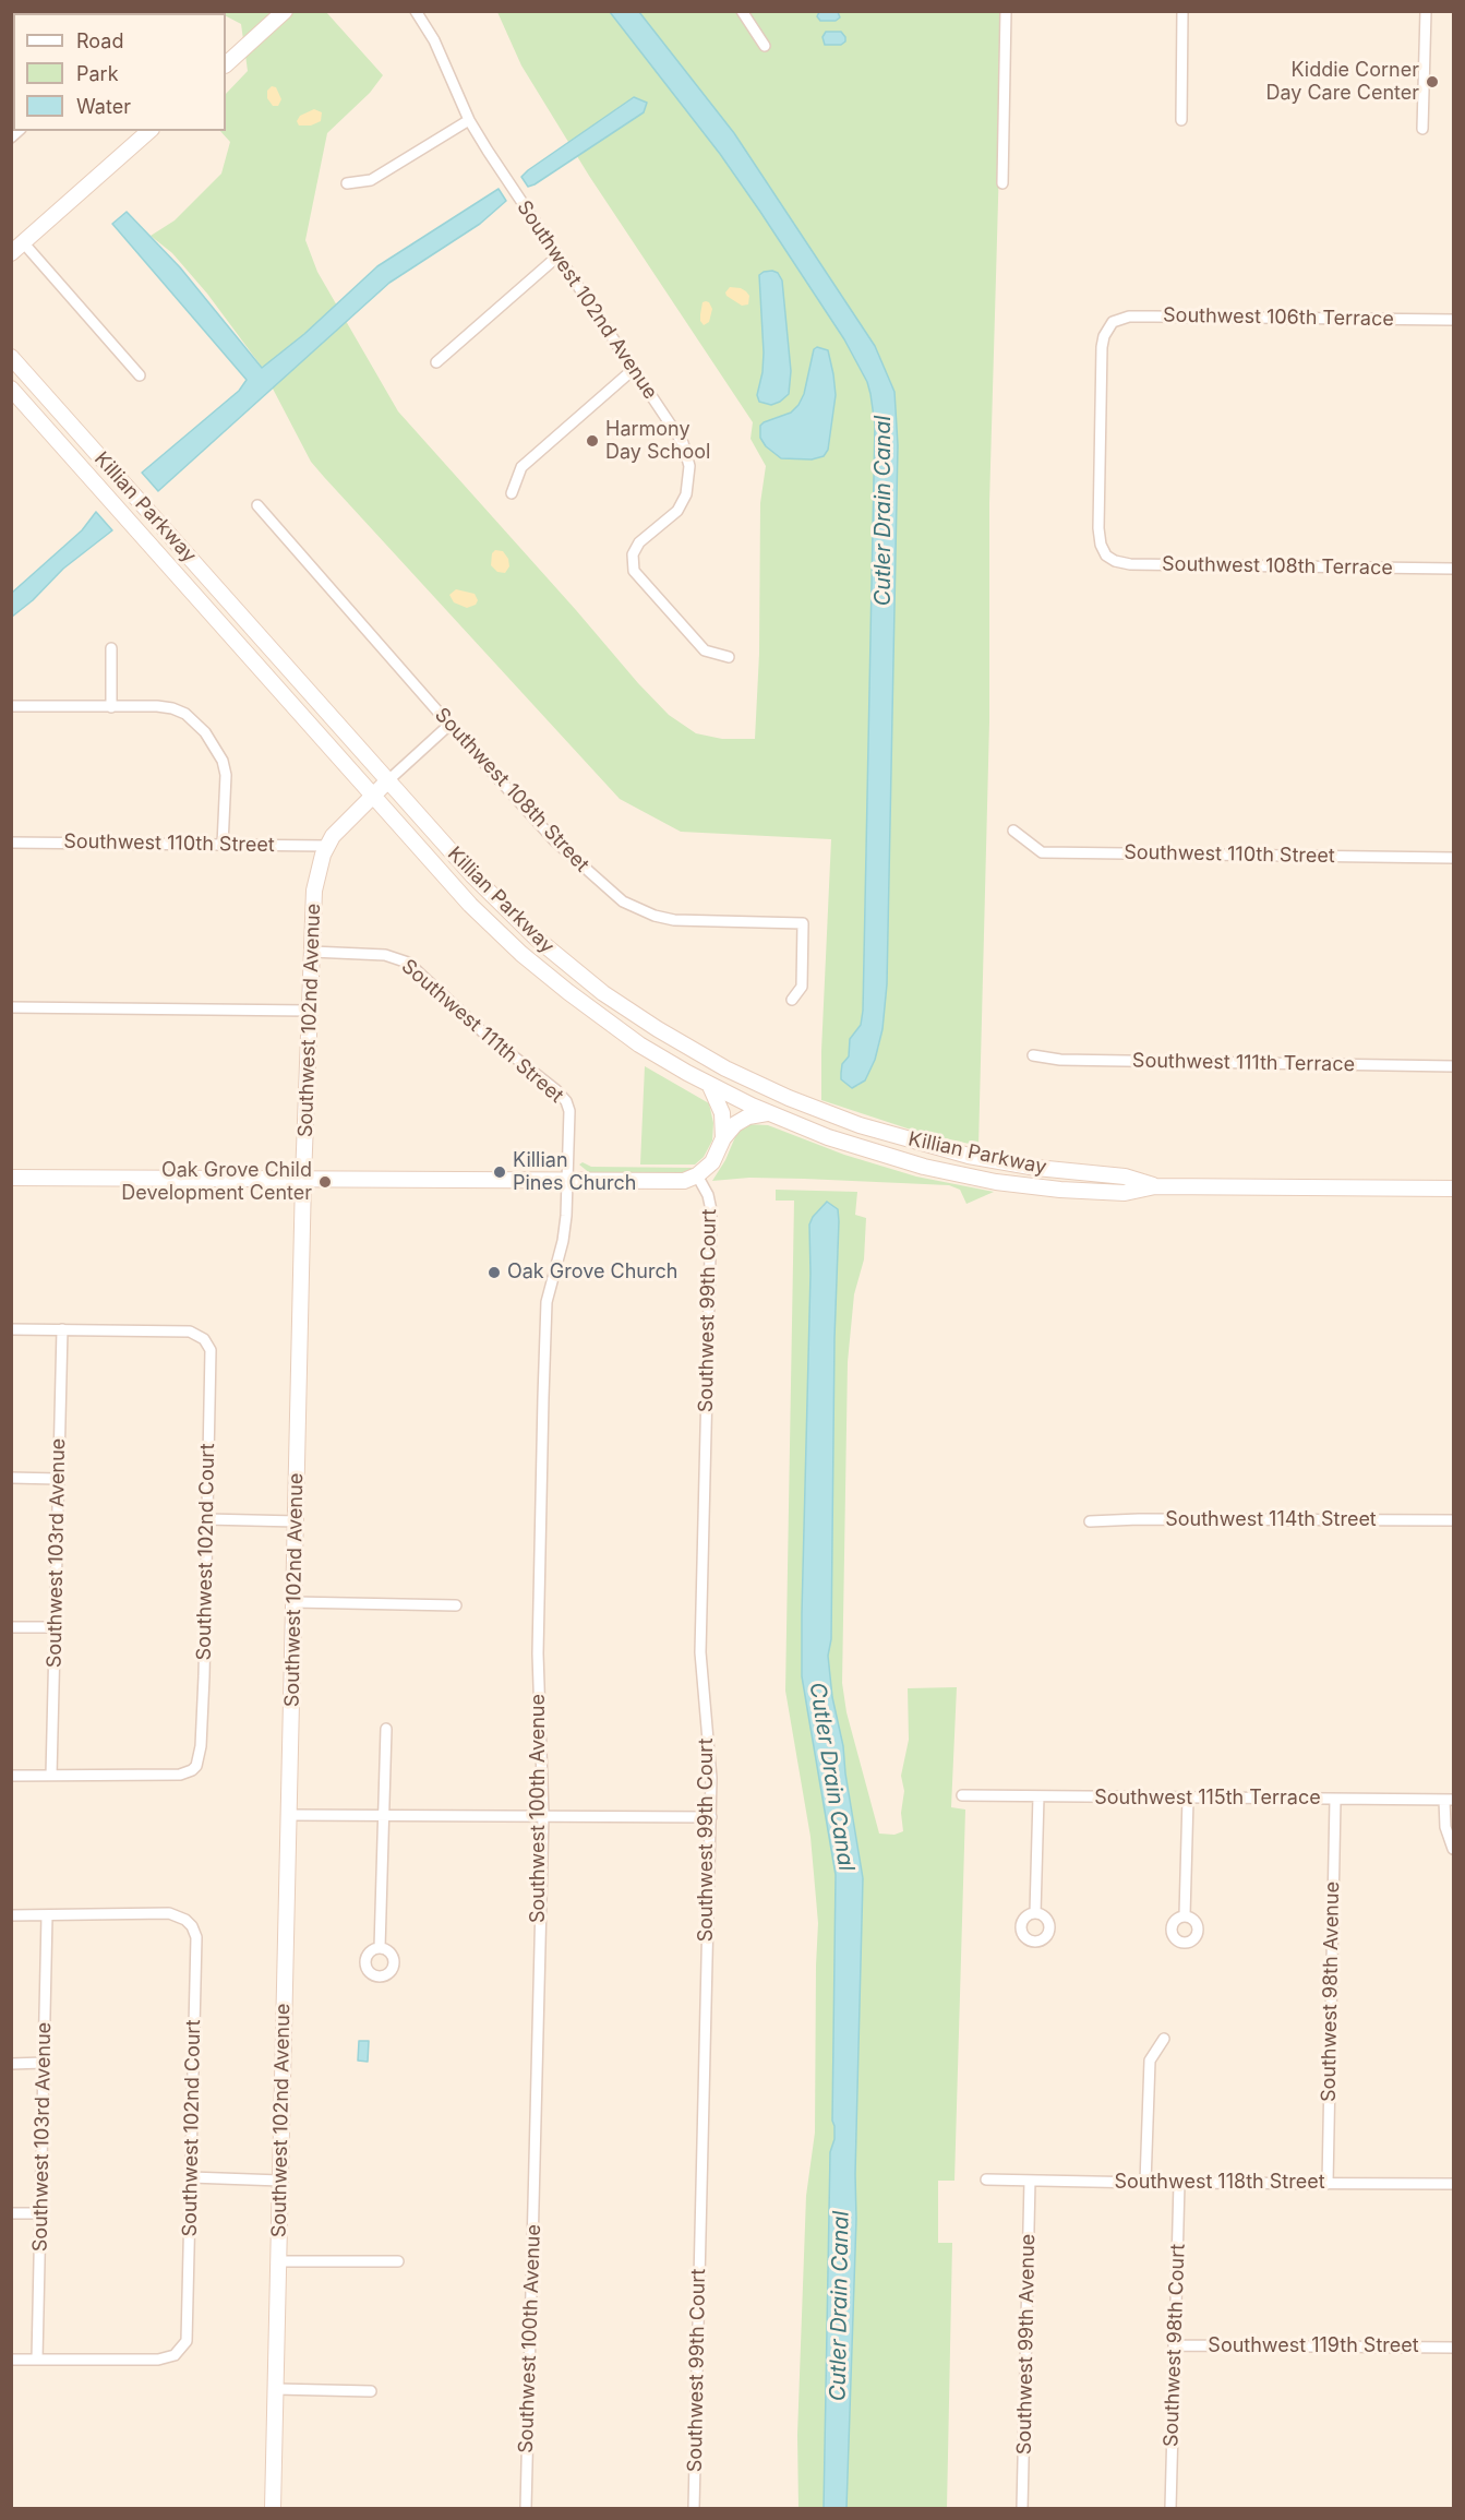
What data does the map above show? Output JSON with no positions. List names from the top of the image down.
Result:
{
  "streets": {
    "main road": ["Southwest 102nd Avenue", "Killian Parkway"],
    "street": [
      "Southwest 106th Terrace",
      "Southwest 108th Terrace",
      "Southwest 108th Street",
      "Southwest 110th Street",
      "Southwest 111th Street",
      "Southwest 111th Terrace",
      "Southwest 99th Court",
      "Southwest 114th Street",
      "Southwest 102nd Court",
      "Southwest 103rd Avenue",
      "Southwest 115th Terrace",
      "Southwest 100th Avenue",
      "Southwest 98th Avenue",
      "Southwest 118th Street",
      "Southwest 99th Avenue",
      "Southwest 98th Court",
      "Southwest 119th Street"
    ]
  },
  "crossings": [
    ["Southwest 102nd Avenue", "Killian Parkway"],
    ["Southwest 102nd Avenue", "Southwest 108th Street"],
    ["Southwest 102nd Avenue", "Southwest 110th Street"],
    ["Southwest 102nd Avenue", "Southwest 111th Street"],
    ["Southwest 106th Terrace", "Southwest 108th Terrace"],
    ["Southwest 111th Street", "Southwest 100th Avenue"],
    ["Southwest 102nd Court", "Southwest 103rd Avenue"],
    ["Southwest 115th Terrace", "Southwest 98th Avenue"],
    ["Southwest 98th Avenue", "Southwest 118th Street"],
    ["Southwest 118th Street", "Southwest 99th Avenue"],
    ["Southwest 118th Street", "Southwest 98th Court"],
    ["Southwest 98th Court", "Southwest 119th Street"]
  ],
  "water": ["Cutler Drain Canal"],
  "places": [
    "Kiddie Corner Day Care Center",
    "Harmony Day School",
    "Killian Pines Church",
    "Oak Grove Child Development Center",
    "Oak Grove Church"
  ],
  "legend": ["Road", "Park", "Water"]
}
